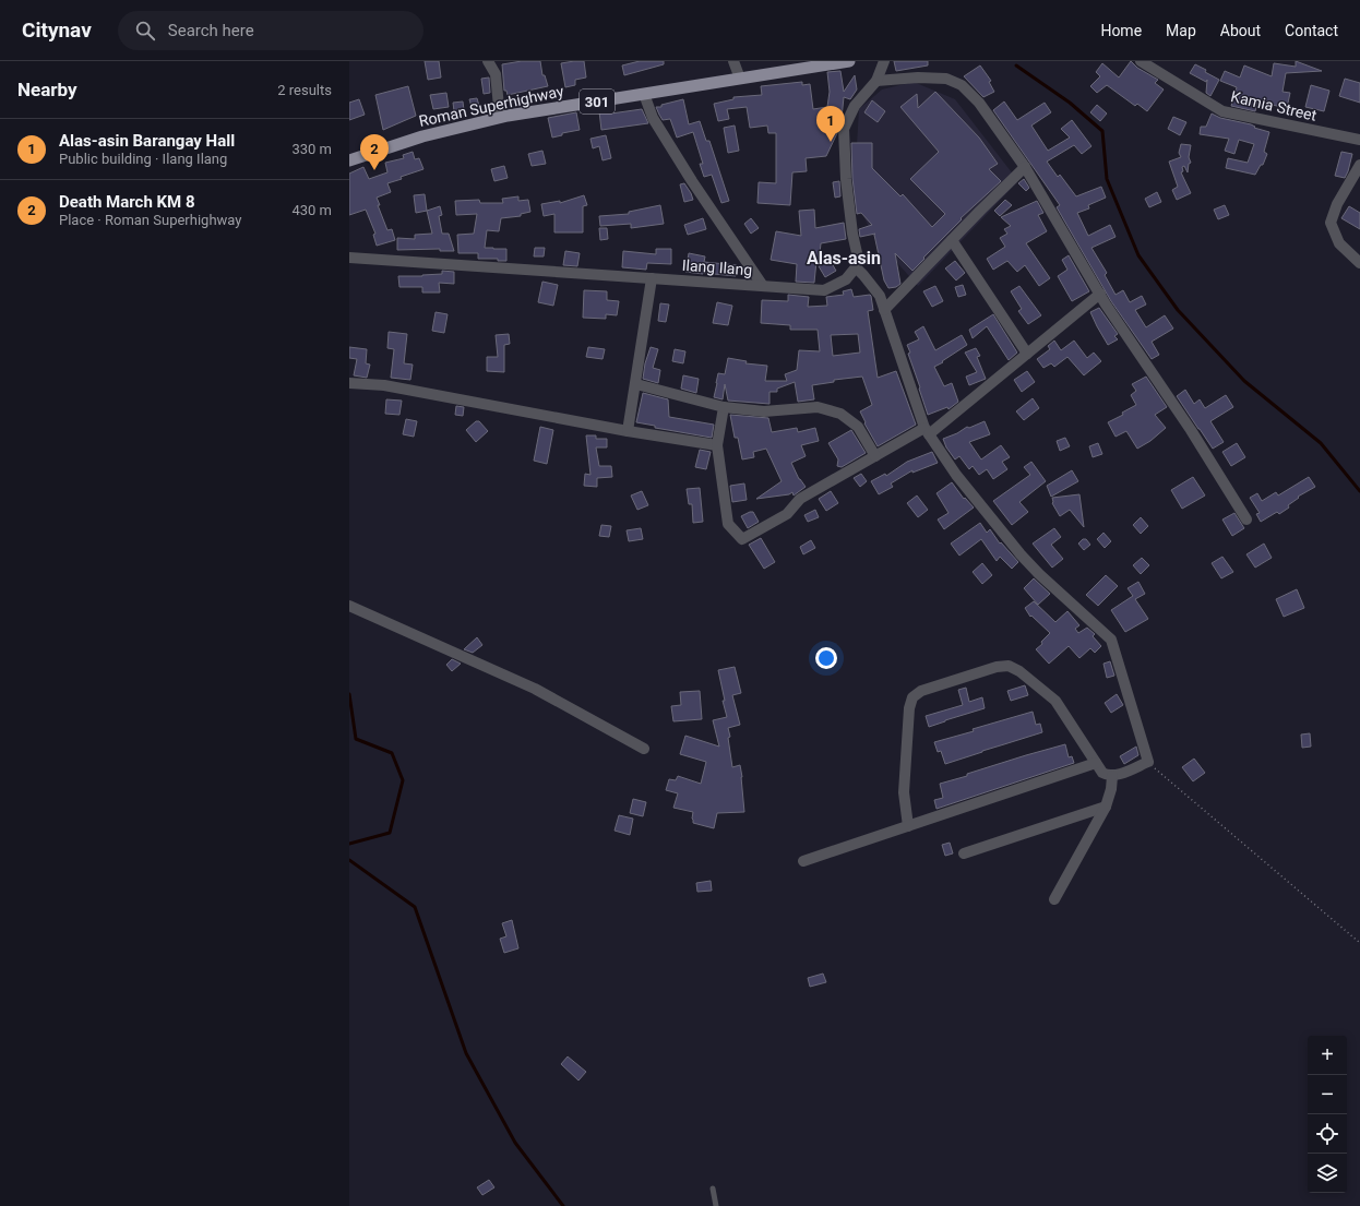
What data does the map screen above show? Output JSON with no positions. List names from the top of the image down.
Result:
{
  "streets": {
    "main road": ["301", "Roman Superhighway"],
    "street": ["Kamia Street", "Ilang Ilang"]
  },
  "districts": ["Alas-asin"],
  "page": {
    "header": "Citynav",
    "search": "Search here",
    "nav": [
      "Home",
      "Map",
      "About",
      "Contact"
    ],
    "heading": ["Nearby", "2 results"],
    "pins": ["1", "2"],
    "list": [
      {
        "mark": "1",
        "name": "Alas-asin Barangay Hall",
        "note": "Public building · Ilang Ilang",
        "value": "330 m"
      },
      {
        "mark": "2",
        "name": "Death March KM 8",
        "note": "Place · Roman Superhighway",
        "value": "430 m"
      }
    ],
    "map_buttons": ["+", "−"]
  }
}
